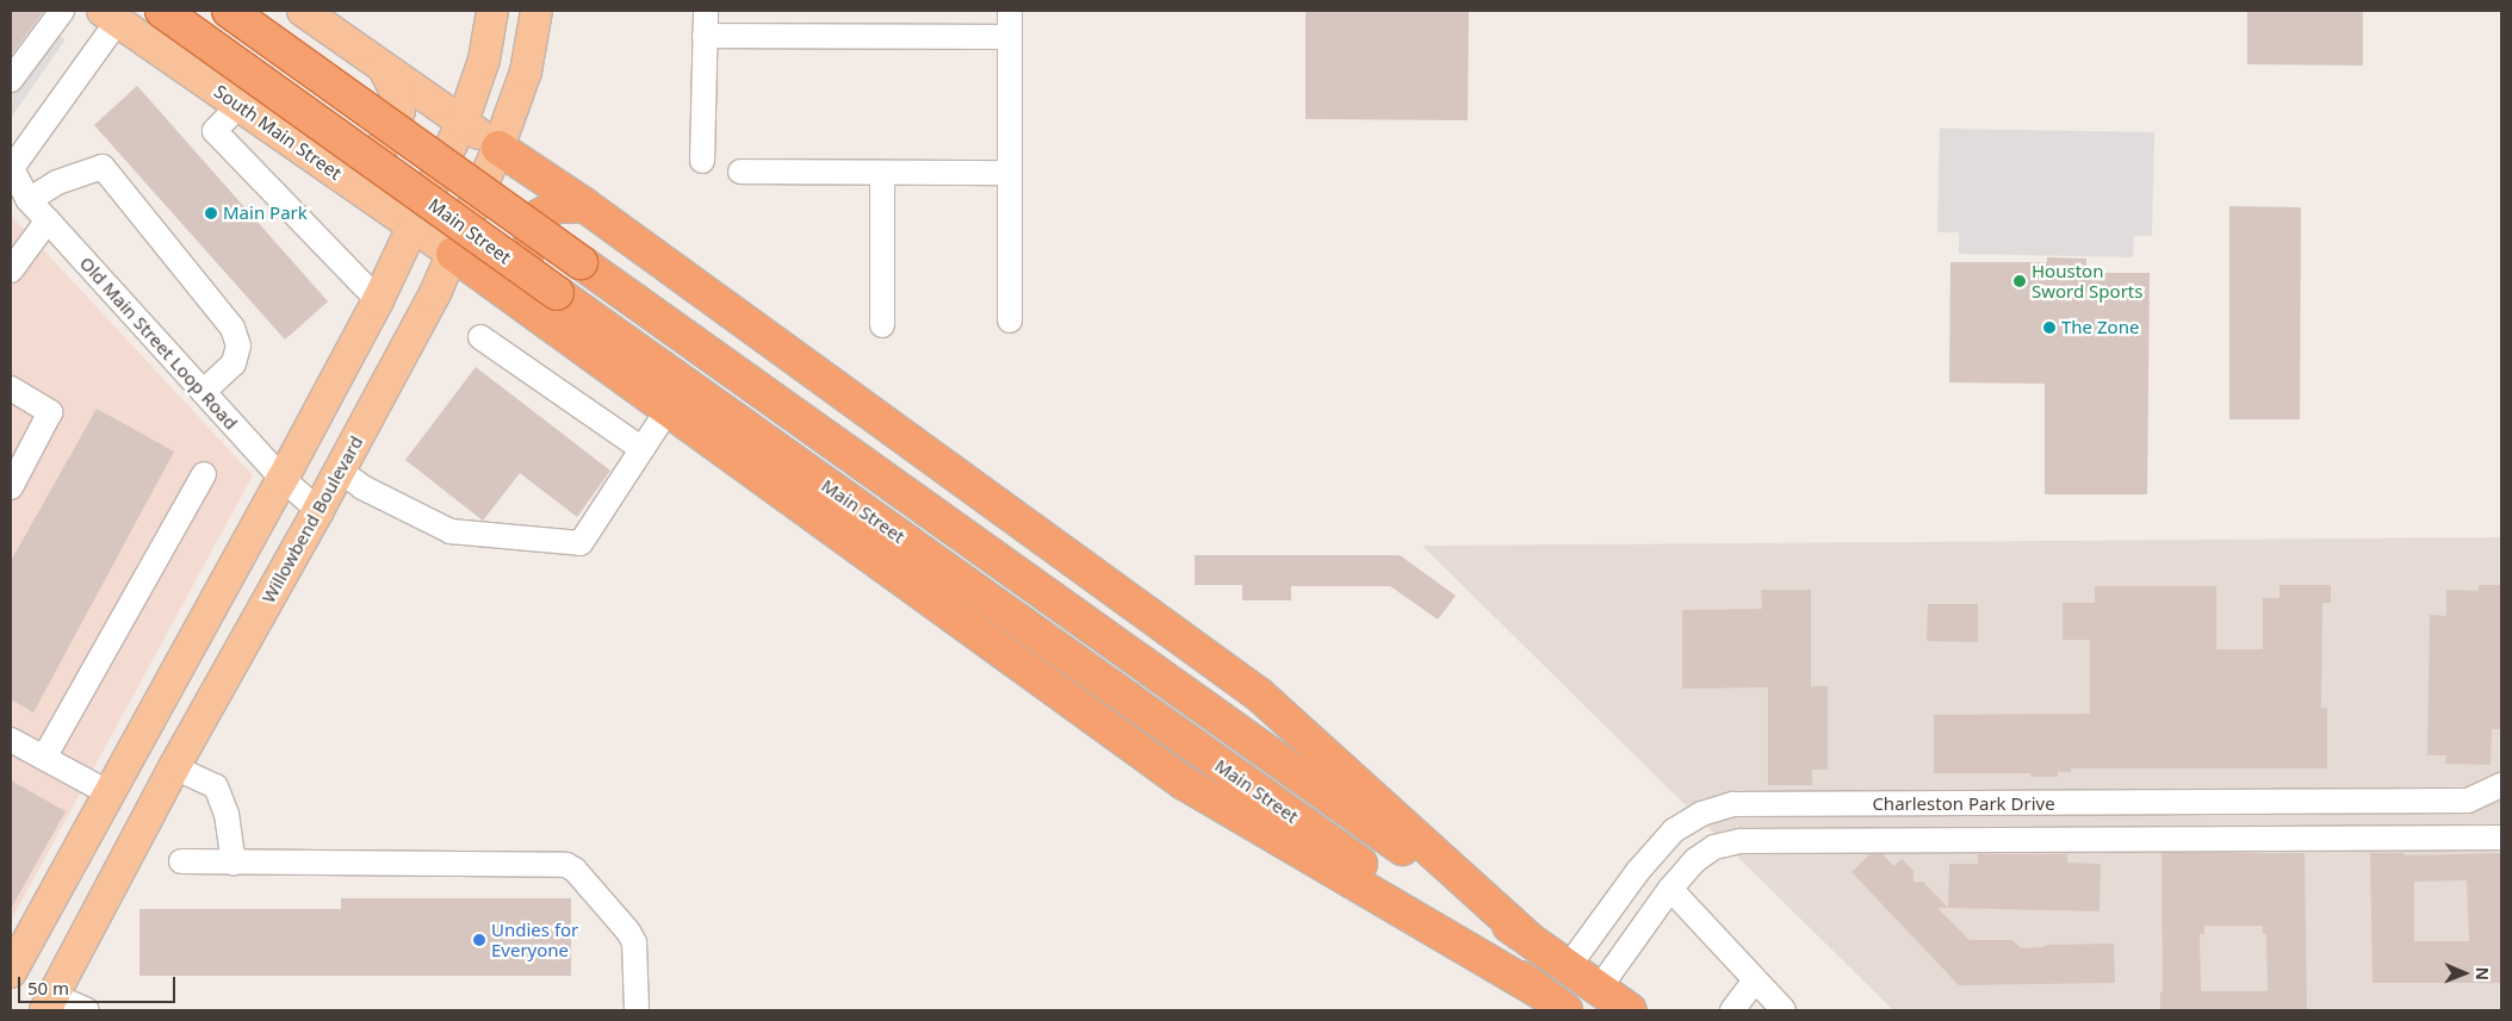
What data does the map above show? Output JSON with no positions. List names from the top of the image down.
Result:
{
  "streets": {
    "highway": ["Main Street"],
    "main road": ["South Main Street", "Willowbend Boulevard"],
    "street": ["Old Main Street Loop Road", "Charleston Park Drive"]
  },
  "crossings": [
    ["South Main Street", "Willowbend Boulevard"],
    ["Main Street", "Charleston Park Drive"],
    ["Old Main Street Loop Road", "Willowbend Boulevard"]
  ],
  "places": [
    "Main Park",
    "Houston Sword Sports",
    "The Zone",
    "Undies for Everyone"
  ],
  "scale_bar": "50 m",
  "north": "right"
}
